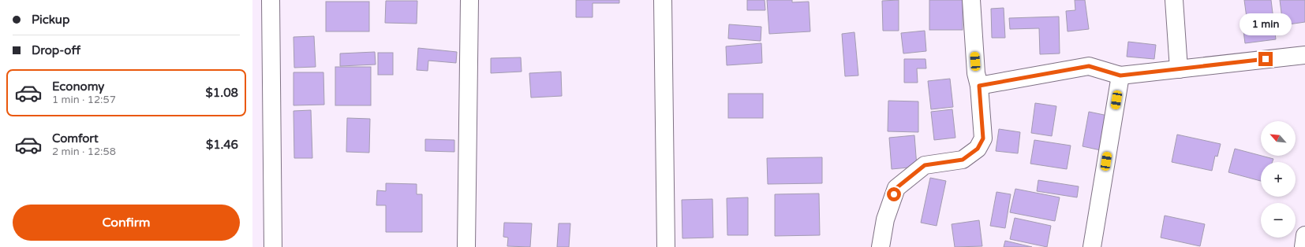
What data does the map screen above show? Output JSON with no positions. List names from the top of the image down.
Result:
{
  "north": "top left",
  "page": {
    "banner": ["Pickup", "Drop-off"],
    "bubble": "1 min",
    "list": [
      {
        "name": "Economy",
        "note": "1 min · 12:57",
        "value": "$1.08"
      },
      {
        "name": "Comfort",
        "note": "2 min · 12:58",
        "value": "$1.46"
      }
    ],
    "map_buttons": ["+", "−"],
    "buttons": "Confirm"
  }
}
